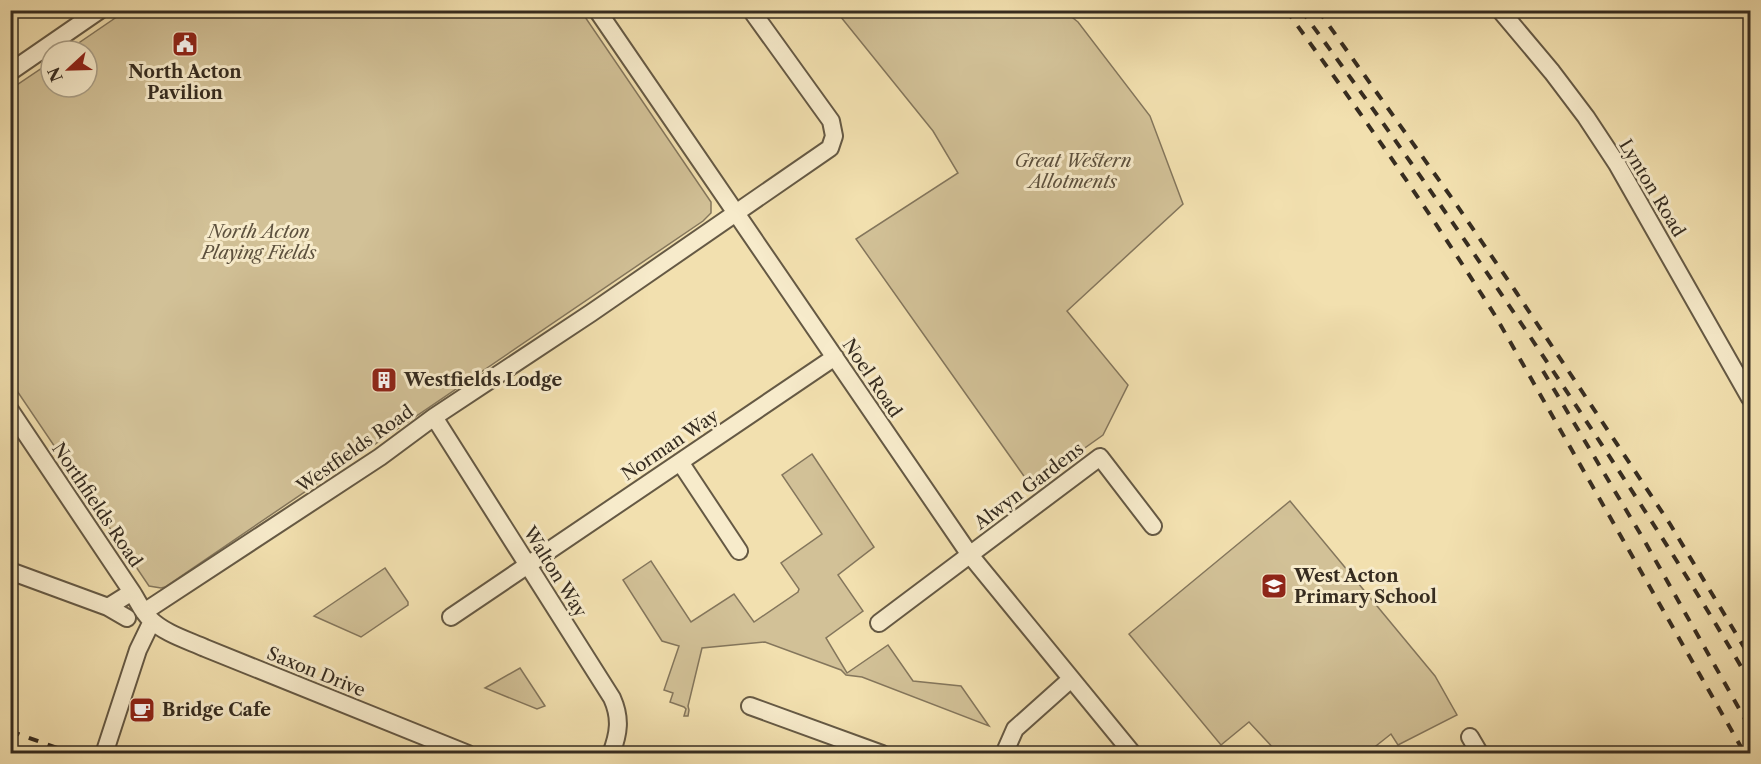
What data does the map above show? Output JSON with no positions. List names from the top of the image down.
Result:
{
  "streets": {
    "street": [
      "Lynton Road",
      "Noel Road",
      "Norman Way",
      "Westfields Road",
      "Alwyn Gardens",
      "Northfields Road",
      "Walton Way",
      "Saxon Drive"
    ]
  },
  "crossings": [
    ["Noel Road", "Norman Way"],
    ["Noel Road", "Westfields Road"],
    ["Noel Road", "Alwyn Gardens"],
    ["Norman Way", "Walton Way"],
    ["Westfields Road", "Northfields Road"],
    ["Westfields Road", "Walton Way"],
    ["Westfields Road", "Saxon Drive"],
    ["Northfields Road", "Saxon Drive"]
  ],
  "parks": ["Great Western Allotments", "North Acton Playing Fields"],
  "places": {
    "public building": ["North Acton Pavilion"],
    "building": ["Westfields Lodge"],
    "school or university": ["West Acton Primary School"],
    "cafe": ["Bridge Cafe"]
  },
  "north": "left"
}
